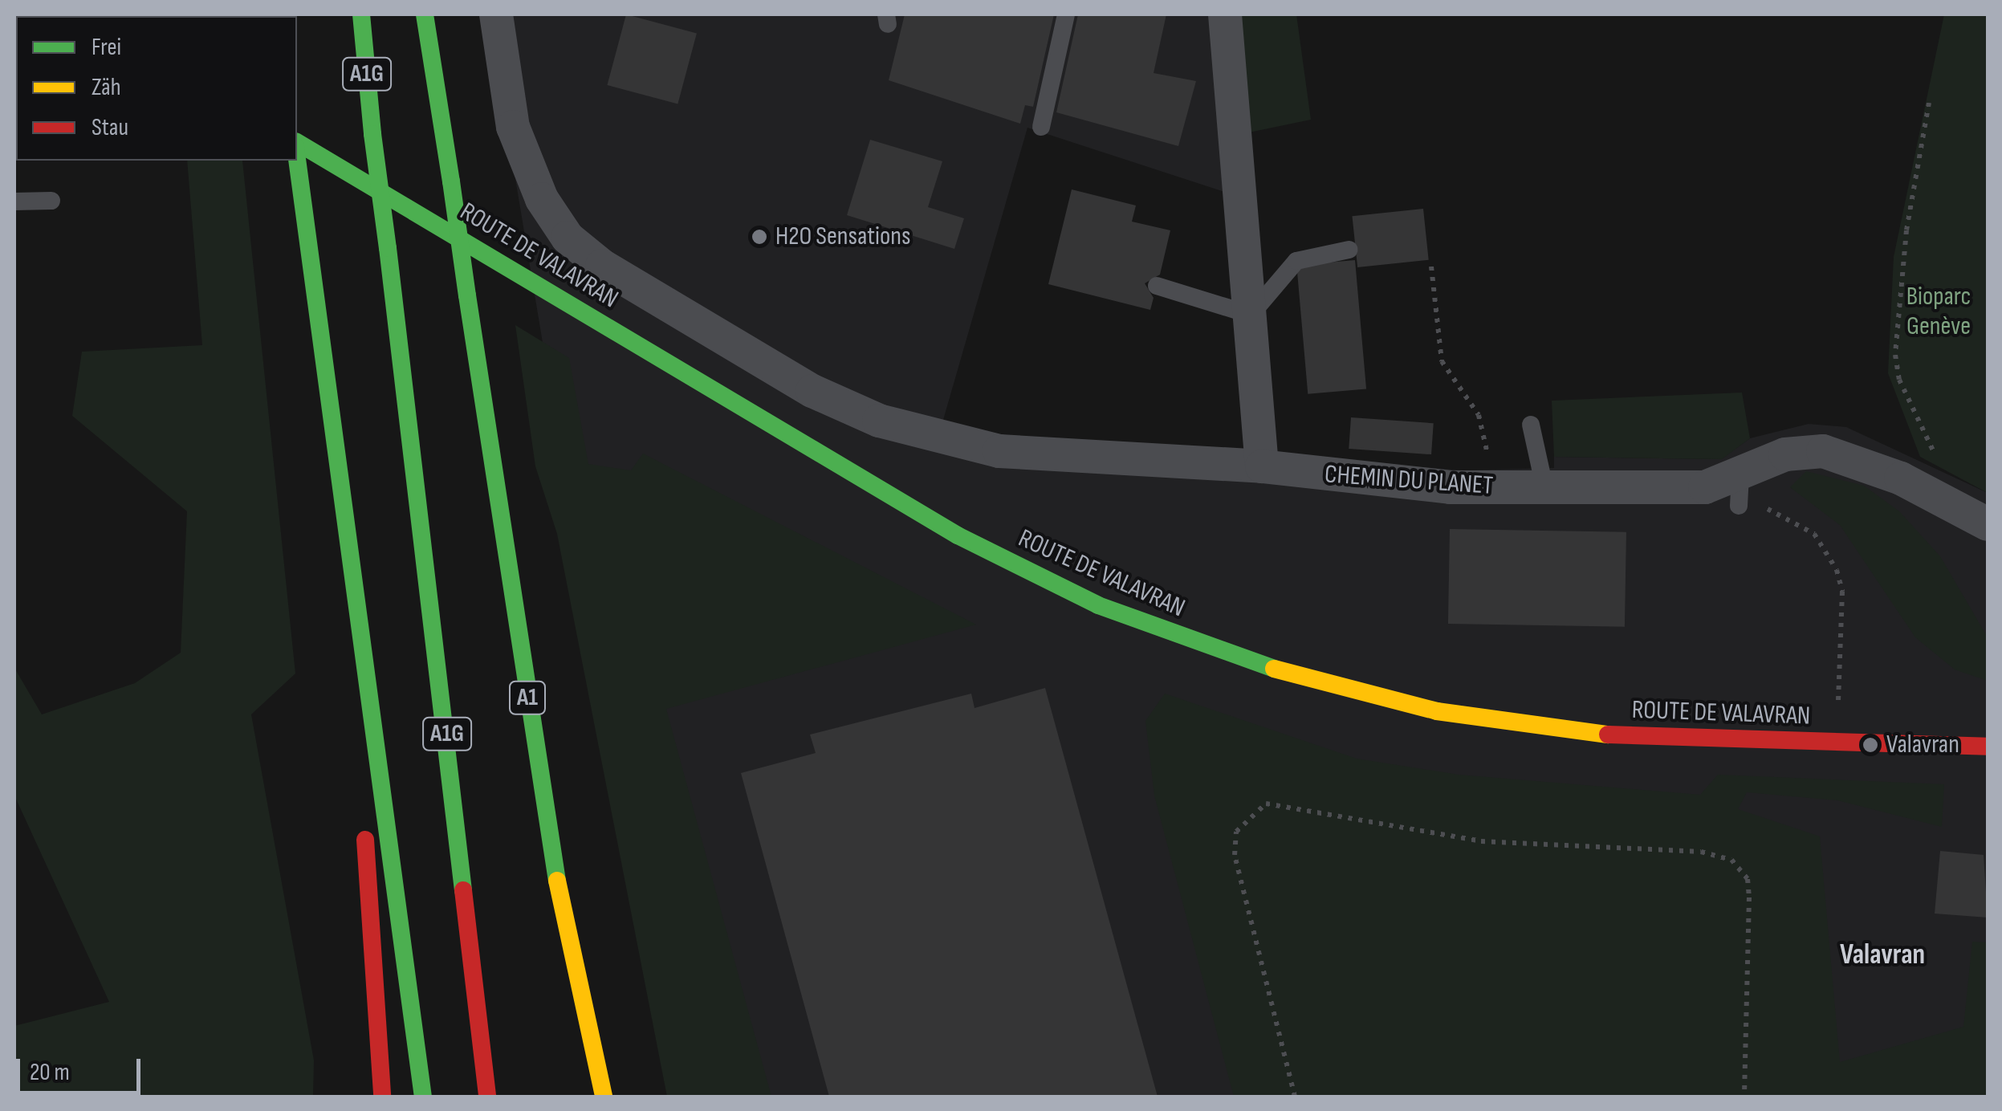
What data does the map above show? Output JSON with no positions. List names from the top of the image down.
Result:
{
  "streets": {
    "main road": ["A1G", "ROUTE DE VALAVRAN", "A1"],
    "street": ["CHEMIN DU PLANET"]
  },
  "districts": ["Valavran"],
  "parks": ["Bioparc Genève"],
  "places": ["H2O Sensations", "Valavran"],
  "legend": ["Frei", "Zäh", "Stau"],
  "scale_bar": "20 m"
}
